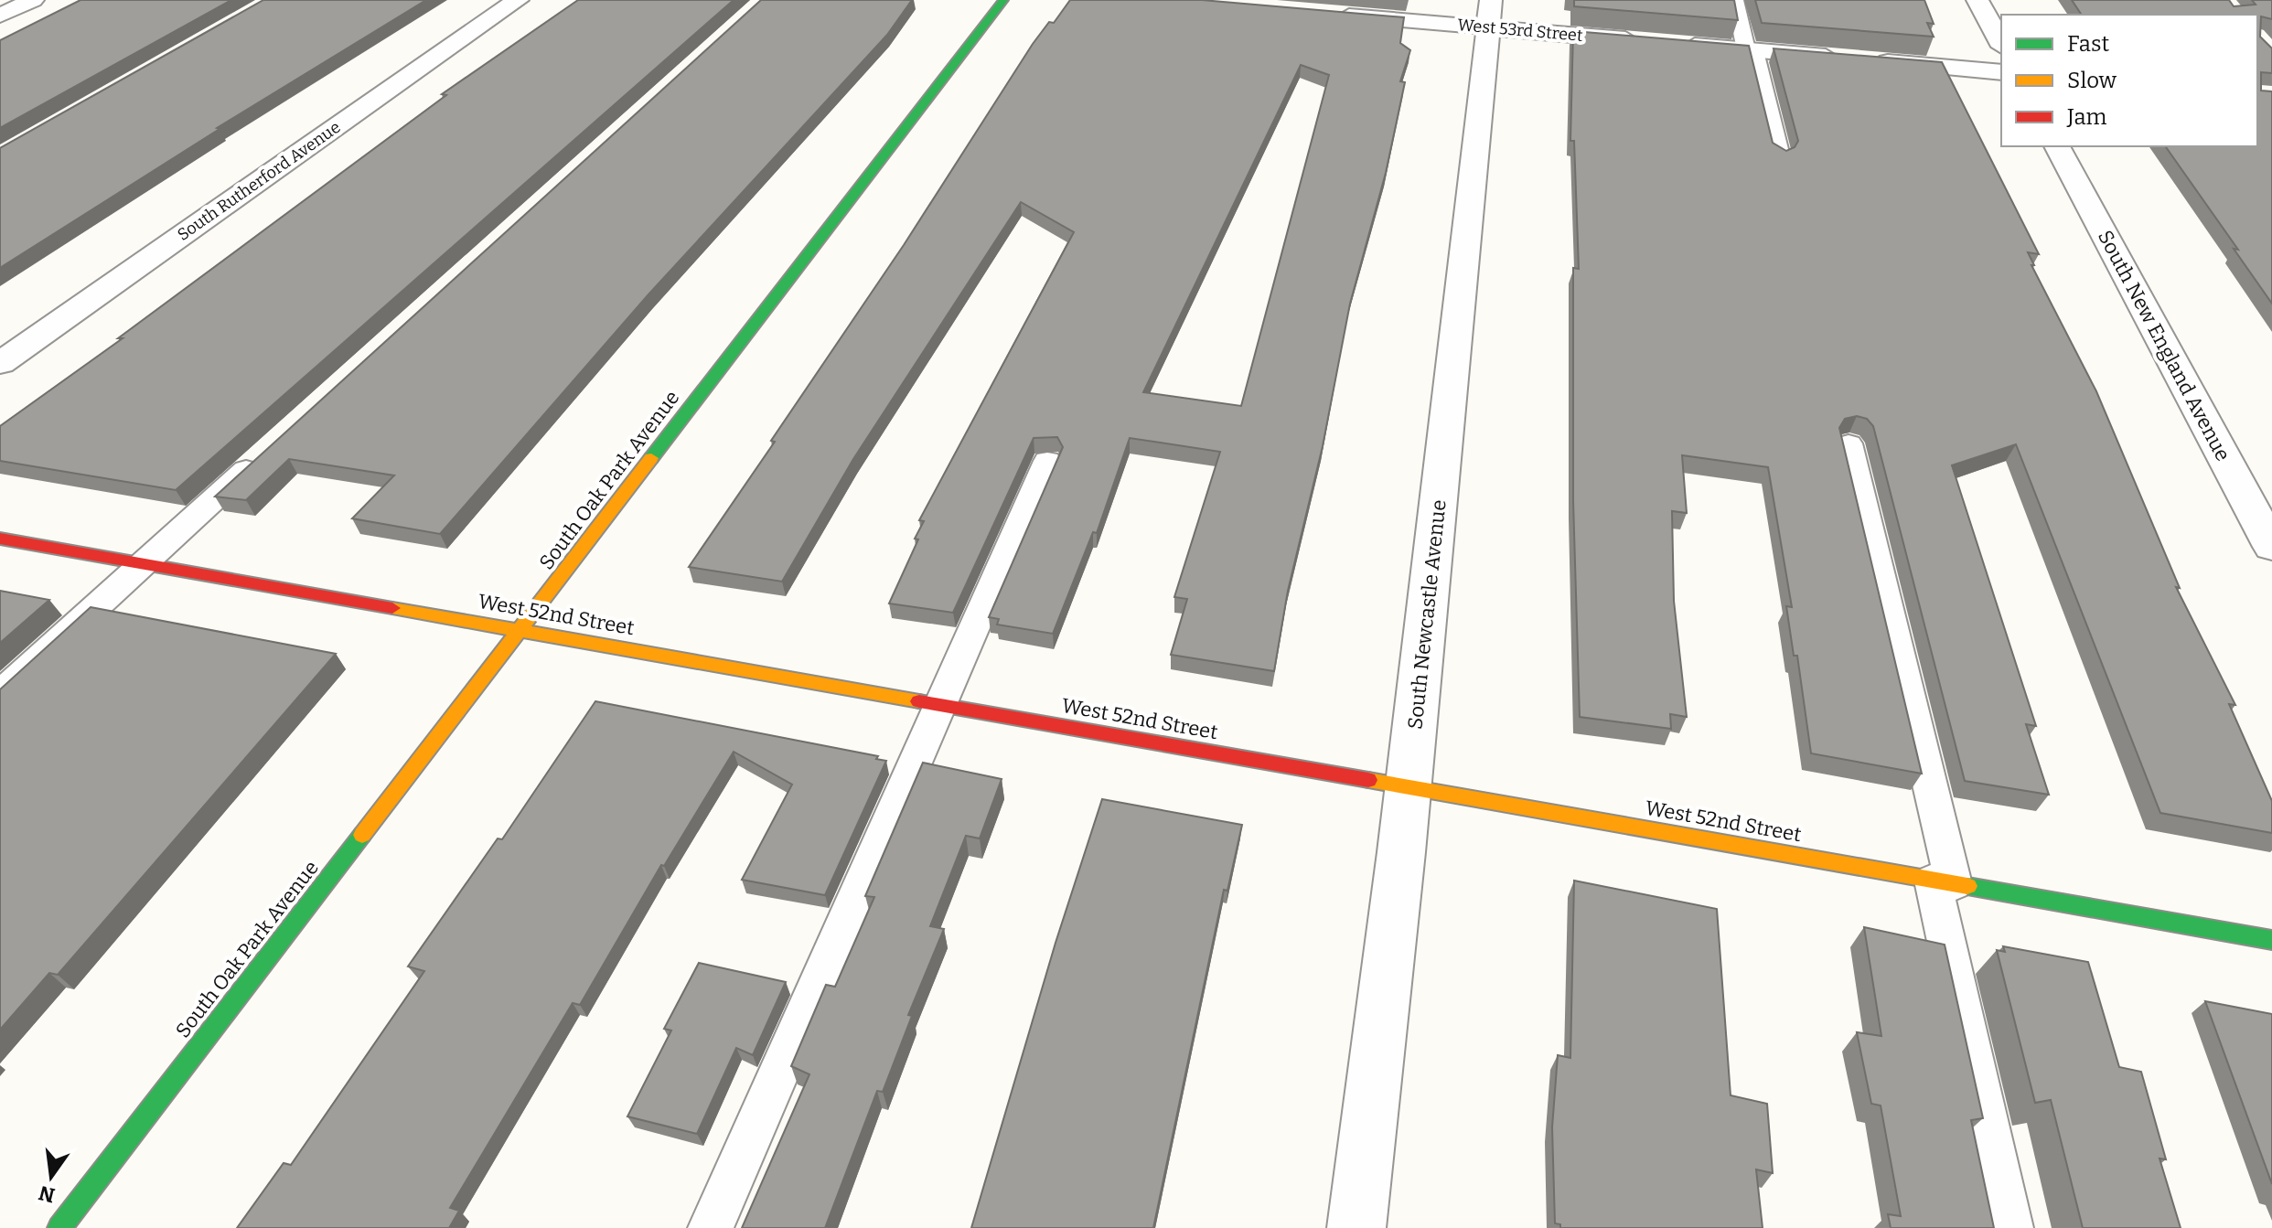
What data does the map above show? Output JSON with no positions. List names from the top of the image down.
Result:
{
  "streets": {
    "street": [
      "West 53rd Street",
      "South Rutherford Avenue",
      "South New England Avenue",
      "South Oak Park Avenue",
      "West 52nd Street",
      "South Newcastle Avenue"
    ]
  },
  "crossings": [
    ["West 53rd Street", "South Newcastle Avenue"],
    ["South Oak Park Avenue", "West 52nd Street"],
    ["West 52nd Street", "South Newcastle Avenue"]
  ],
  "legend": ["Fast", "Slow", "Jam"],
  "north": "bottom"
}
